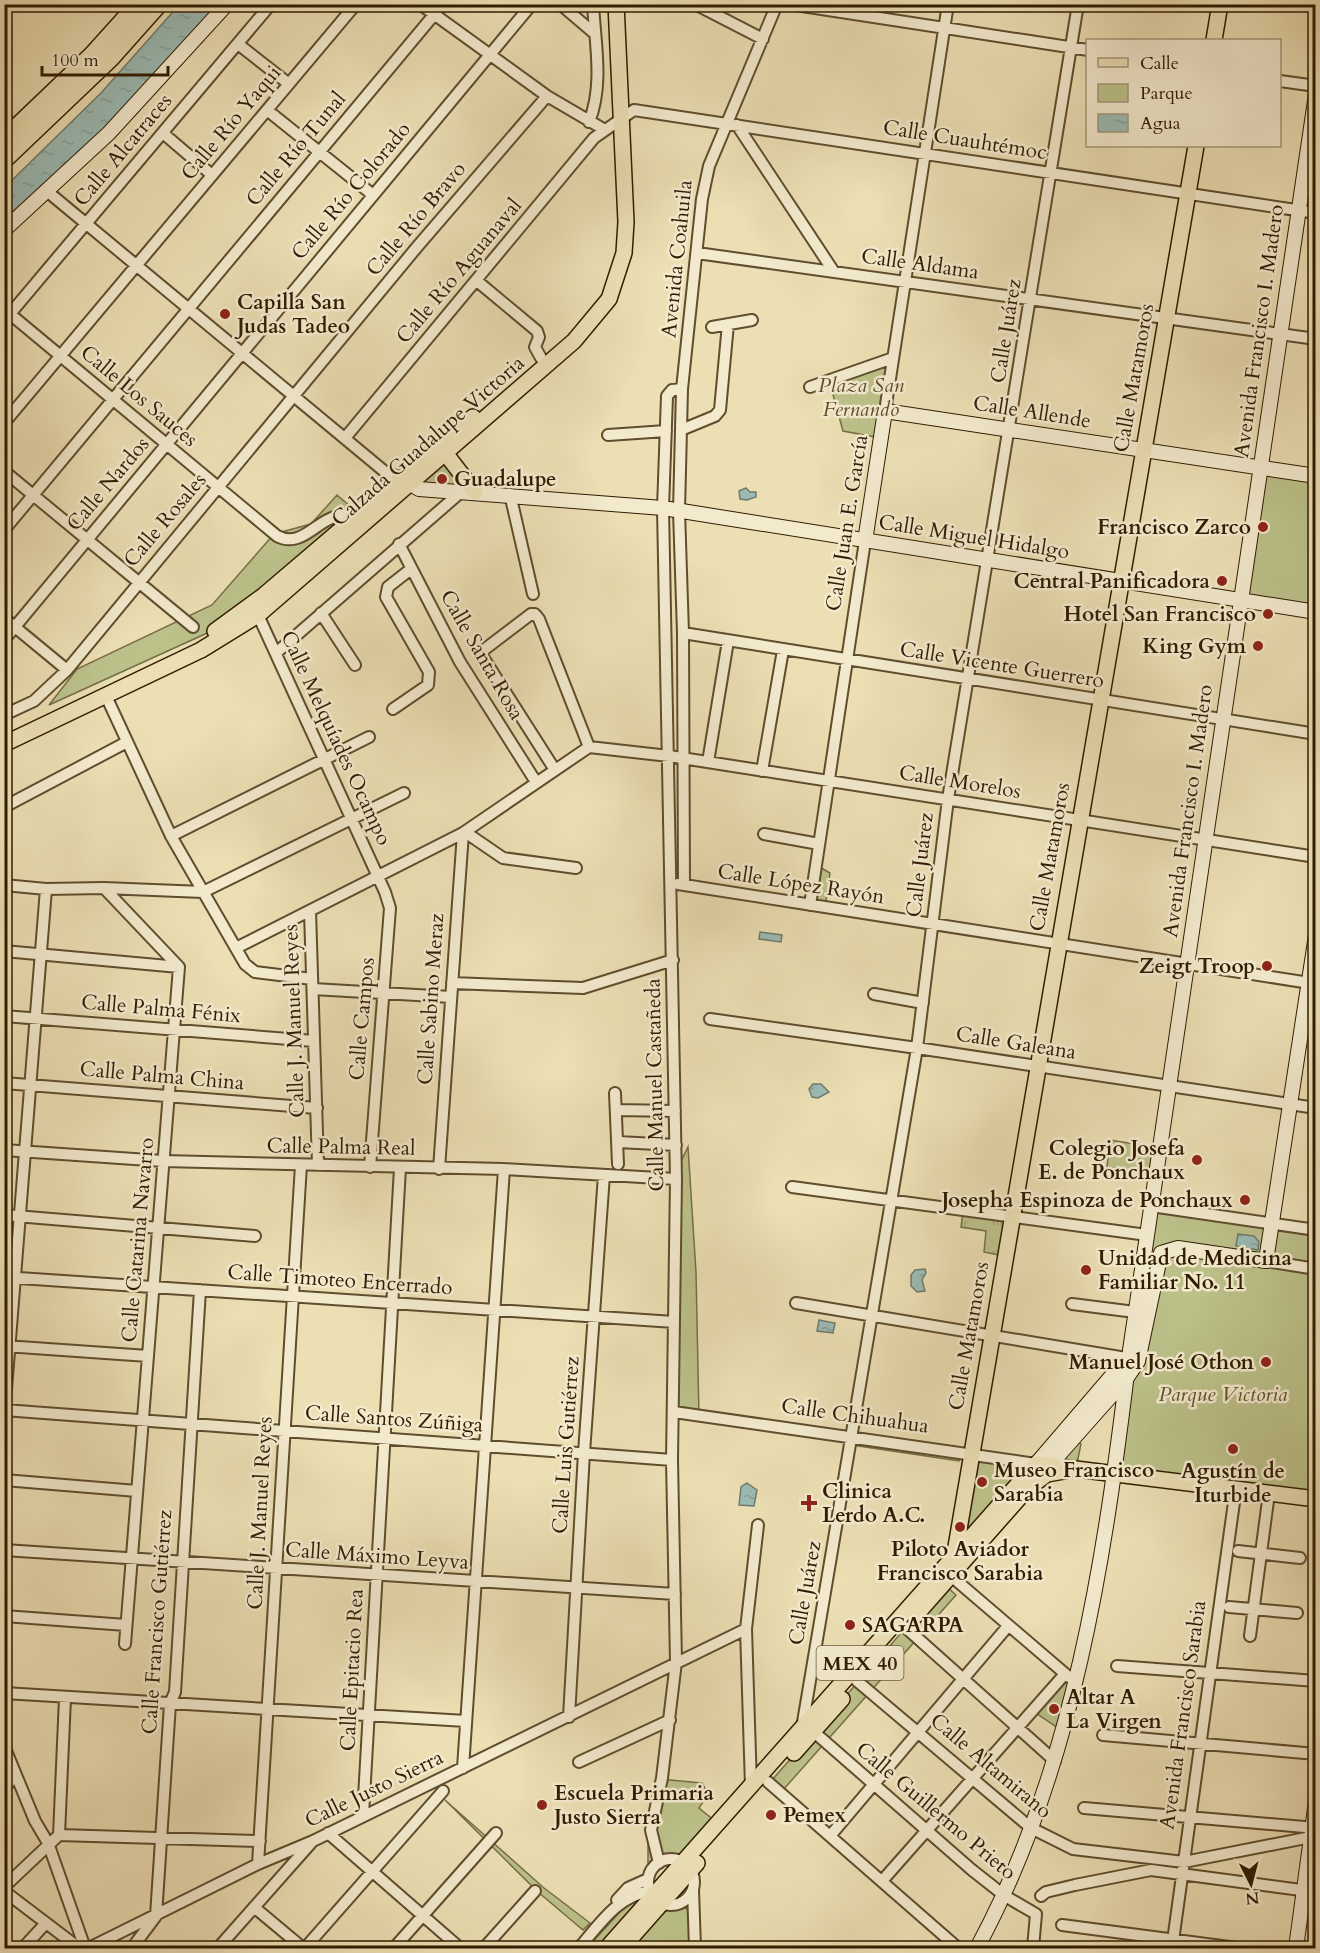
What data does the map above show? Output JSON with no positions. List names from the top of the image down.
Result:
{
  "streets": {
    "main road": [
      "Avenida Francisco I. Madero",
      "Calle Matamoros",
      "Calle Allende",
      "Calzada Guadalupe Victoria",
      "Calle Juan E. García",
      "Calle Miguel Hidalgo",
      "Calle Chihuahua",
      "MEX 40"
    ],
    "street": [
      "Calle Río Yaqui",
      "Calle Cuauhtémoc",
      "Calle Río Tunal",
      "Calle Alcatraces",
      "Calle Río Colorado",
      "Calle Río Bravo",
      "Avenida Coahuila",
      "Calle Aldama",
      "Calle Río Aguanaval",
      "Calle Juárez",
      "Calle Los Sauces",
      "Calle Nardos",
      "Calle Rosales",
      "Calle Santa Rosa",
      "Calle Vicente Guerrero",
      "Calle Melquíades Ocampo",
      "Calle Morelos",
      "Calle López Rayón",
      "Calle Sabino Meraz",
      "Calle Palma Fénix",
      "Calle Campos",
      "Calle J. Manuel Reyes",
      "Calle Galeana",
      "Calle Palma China",
      "Calle Manuel Castañeda",
      "Calle Palma Real",
      "Calle Catarina Navarro",
      "Calle Timoteo Encerrado",
      "Calle Santos Zúñiga",
      "Calle Luis Gutiérrez",
      "Calle Máximo Leyva",
      "Calle Francisco Gutiérrez",
      "Calle Epitacio Rea",
      "Avenida Francisco Sarabia",
      "Calle Altamirano",
      "Calle Justo Sierra",
      "Calle Guillermo Prieto"
    ]
  },
  "crossings": [
    ["Calle Río Yaqui", "Calle Los Sauces"],
    ["Calle Cuauhtémoc", "Avenida Coahuila"],
    ["Calle Cuauhtémoc", "Calle Río Aguanaval"],
    ["Calle Cuauhtémoc", "Calle Juárez"],
    ["Calle Cuauhtémoc", "Avenida Francisco I. Madero"],
    ["Calle Cuauhtémoc", "Calle Matamoros"],
    ["Calle Cuauhtémoc", "Calzada Guadalupe Victoria"],
    ["Calle Cuauhtémoc", "Calle Juan E. García"],
    ["Calle Río Tunal", "Calle Los Sauces"],
    ["Calle Alcatraces", "Calle Los Sauces"],
    ["Calle Río Colorado", "Calle Nardos"],
    ["Calle Río Bravo", "Calle Rosales"],
    ["Avenida Coahuila", "Calle Aldama"],
    ["Avenida Coahuila", "Calle Miguel Hidalgo"],
    ["Calle Aldama", "Calle Juárez"],
    ["Calle Aldama", "Avenida Francisco I. Madero"],
    ["Calle Aldama", "Calle Matamoros"],
    ["Calle Aldama", "Calle Juan E. García"],
    ["Calle Río Aguanaval", "Calzada Guadalupe Victoria"],
    ["Calle Juárez", "Calle Allende"],
    ["Calle Juárez", "Calle Miguel Hidalgo"],
    ["Calle Juárez", "Calle Vicente Guerrero"],
    ["Calle Juárez", "Calle Morelos"],
    ["Calle Juárez", "Calle López Rayón"],
    ["Calle Juárez", "Calle Galeana"],
    ["Calle Juárez", "Calle Chihuahua"],
    ["Calle Juárez", "MEX 40"],
    ["Calle Juárez", "Calle Guillermo Prieto"],
    ["Avenida Francisco I. Madero", "Calle Allende"],
    ["Avenida Francisco I. Madero", "Calle Miguel Hidalgo"],
    ["Avenida Francisco I. Madero", "Calle Vicente Guerrero"],
    ["Avenida Francisco I. Madero", "Calle Morelos"],
    ["Avenida Francisco I. Madero", "Calle López Rayón"],
    ["Avenida Francisco I. Madero", "Calle Galeana"],
    ["Avenida Francisco I. Madero", "MEX 40"],
    ["Calle Matamoros", "Calle Allende"],
    ["Calle Matamoros", "Calle Miguel Hidalgo"],
    ["Calle Matamoros", "Calle Vicente Guerrero"],
    ["Calle Matamoros", "Calle Morelos"],
    ["Calle Matamoros", "Calle López Rayón"],
    ["Calle Matamoros", "Calle Galeana"],
    ["Calle Matamoros", "Calle Chihuahua"],
    ["Calle Matamoros", "MEX 40"],
    ["Calle Los Sauces", "Calzada Guadalupe Victoria"],
    ["Calle Los Sauces", "Calle Nardos"],
    ["Calle Los Sauces", "Calle Rosales"],
    ["Calle Allende", "Calle Juan E. García"],
    ["Calzada Guadalupe Victoria", "Calle Miguel Hidalgo"],
    ["Calzada Guadalupe Victoria", "Calle Melquíades Ocampo"],
    ["Calle Juan E. García", "Calle Miguel Hidalgo"],
    ["Calle Juan E. García", "Calle Vicente Guerrero"],
    ["Calle Juan E. García", "Calle Morelos"],
    ["Calle Juan E. García", "Calle López Rayón"],
    ["Calle Miguel Hidalgo", "Calle Manuel Castañeda"],
    ["Calle Melquíades Ocampo", "Calle Campos"],
    ["Calle Morelos", "Calle Manuel Castañeda"],
    ["Calle López Rayón", "Calle Manuel Castañeda"],
    ["Calle Sabino Meraz", "Calle Palma Real"],
    ["Calle Palma Fénix", "Calle J. Manuel Reyes"],
    ["Calle Palma Fénix", "Calle Catarina Navarro"],
    ["Calle Campos", "Calle Palma Real"],
    ["Calle J. Manuel Reyes", "Calle Palma China"],
    ["Calle J. Manuel Reyes", "Calle Palma Real"],
    ["Calle J. Manuel Reyes", "Calle Timoteo Encerrado"],
    ["Calle J. Manuel Reyes", "Calle Santos Zúñiga"],
    ["Calle J. Manuel Reyes", "Calle Máximo Leyva"],
    ["Calle J. Manuel Reyes", "Calle Justo Sierra"],
    ["Calle Palma China", "Calle Catarina Navarro"],
    ["Calle Manuel Castañeda", "Calle Palma Real"],
    ["Calle Manuel Castañeda", "Calle Timoteo Encerrado"],
    ["Calle Manuel Castañeda", "Calle Chihuahua"],
    ["Calle Manuel Castañeda", "Calle Santos Zúñiga"],
    ["Calle Manuel Castañeda", "Calle Máximo Leyva"],
    ["Calle Manuel Castañeda", "Calle Justo Sierra"],
    ["Calle Palma Real", "Calle Catarina Navarro"],
    ["Calle Palma Real", "Calle Luis Gutiérrez"],
    ["Calle Palma Real", "Calle Epitacio Rea"],
    ["Calle Catarina Navarro", "Calle Timoteo Encerrado"],
    ["Calle Catarina Navarro", "Calle Santos Zúñiga"],
    ["Calle Catarina Navarro", "Calle Máximo Leyva"],
    ["Calle Timoteo Encerrado", "Calle Luis Gutiérrez"],
    ["Calle Timoteo Encerrado", "Calle Francisco Gutiérrez"],
    ["Calle Timoteo Encerrado", "Calle Epitacio Rea"],
    ["Calle Chihuahua", "MEX 40"],
    ["Calle Chihuahua", "Avenida Francisco Sarabia"],
    ["Calle Santos Zúñiga", "Calle Luis Gutiérrez"],
    ["Calle Santos Zúñiga", "Calle Francisco Gutiérrez"],
    ["Calle Santos Zúñiga", "Calle Epitacio Rea"],
    ["Calle Luis Gutiérrez", "Calle Máximo Leyva"],
    ["Calle Luis Gutiérrez", "Calle Justo Sierra"],
    ["Calle Máximo Leyva", "Calle Francisco Gutiérrez"],
    ["Calle Máximo Leyva", "Calle Epitacio Rea"],
    ["Calle Francisco Gutiérrez", "Calle Justo Sierra"],
    ["MEX 40", "Calle Altamirano"],
    ["MEX 40", "Calle Guillermo Prieto"],
    ["Calle Epitacio Rea", "Calle Justo Sierra"],
    ["Avenida Francisco Sarabia", "Calle Altamirano"]
  ],
  "parks": ["Plaza San Fernando", "Parque Victoria"],
  "places": {
    "other": [
      "Capilla San Judas Tadeo",
      "Guadalupe",
      "Francisco Zarco",
      "Central Panificadora",
      "Hotel San Francisco",
      "King Gym",
      "Zeigt Troop",
      "Colegio Josefa E. de Ponchaux",
      "Josepha Espinoza de Ponchaux",
      "Unidad de Medicina Familiar No. 11",
      "Manuel José Othon",
      "Agustín de Iturbide",
      "Museo Francisco Sarabia",
      "Piloto Aviador Francisco Sarabia",
      "SAGARPA",
      "Altar A La Virgen",
      "Escuela Primaria Justo Sierra",
      "Pemex"
    ],
    "health": ["Clinica Lerdo A.C."]
  },
  "legend": ["Calle", "Parque", "Agua"],
  "scale_bar": "100 m",
  "north": "bottom"
}
